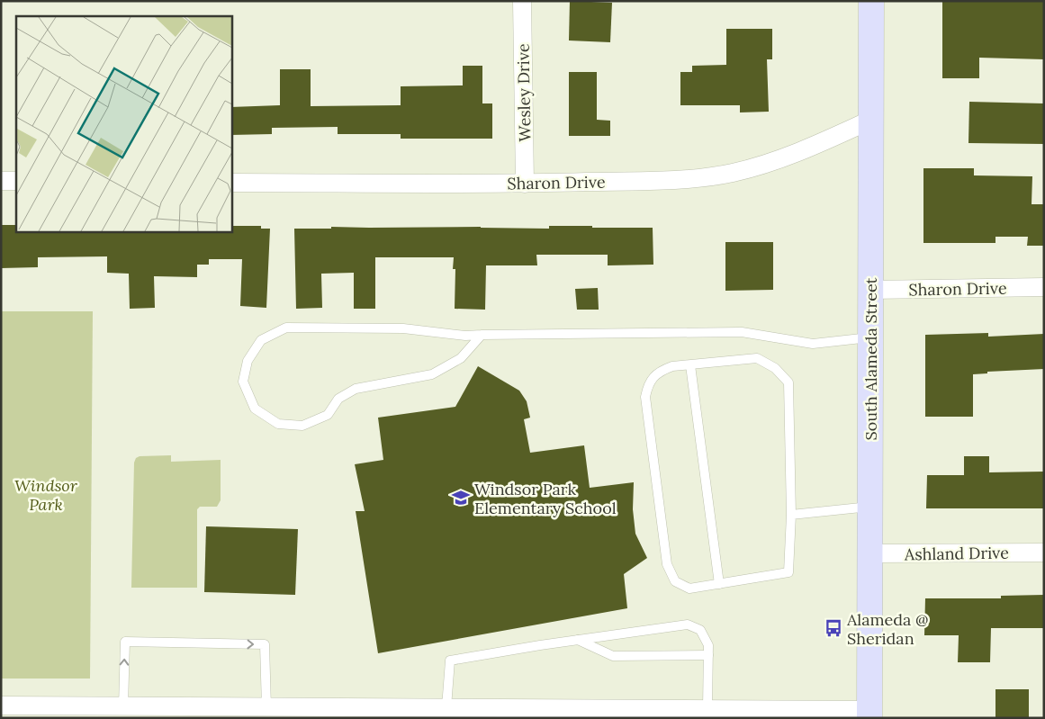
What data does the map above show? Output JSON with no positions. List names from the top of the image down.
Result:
{
  "streets": {
    "main road": ["South Alameda Street"],
    "street": ["Wesley Drive", "Sharon Drive", "Ashland Drive"]
  },
  "crossings": [
    ["Wesley Drive", "Sharon Drive"],
    ["Sharon Drive", "South Alameda Street"],
    ["South Alameda Street", "Ashland Drive"]
  ],
  "parks": ["Windsor Park"],
  "places": {
    "school or university": ["Windsor Park Elementary School"],
    "bus stop": ["Alameda @ Sheridan"]
  }
}
